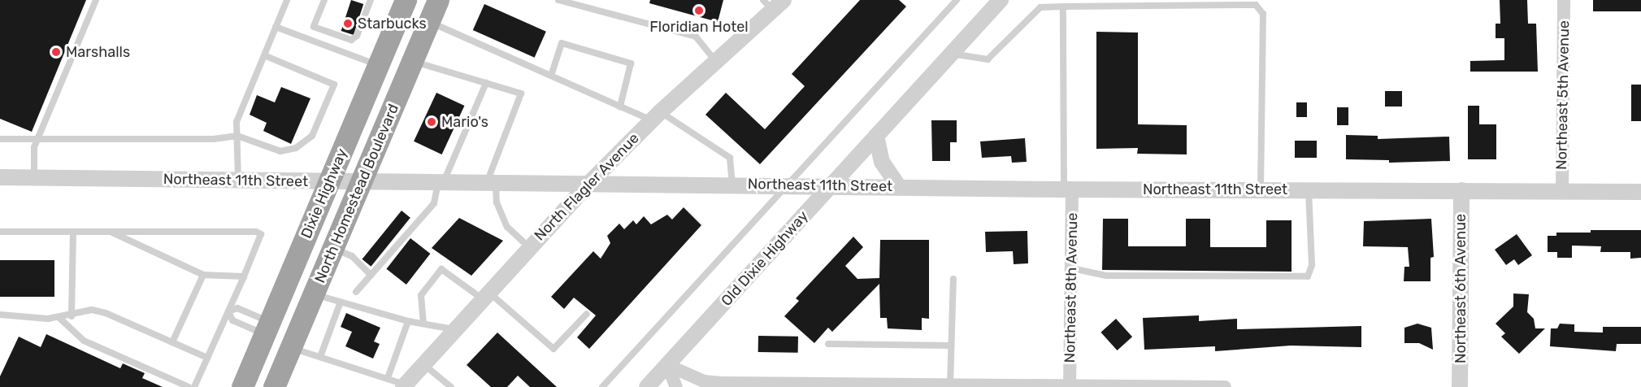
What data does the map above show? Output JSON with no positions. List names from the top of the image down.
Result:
{
  "streets": {
    "highway": ["Dixie Highway", "North Homestead Boulevard"],
    "street": [
      "Northeast 5th Avenue",
      "Northeast 11th Street",
      "North Flagler Avenue",
      "Old Dixie Highway",
      "Northeast 8th Avenue",
      "Northeast 6th Avenue"
    ]
  },
  "crossings": [
    ["Northeast 5th Avenue", "Northeast 11th Street"],
    ["Northeast 11th Street", "North Flagler Avenue"],
    ["Northeast 11th Street", "Dixie Highway"],
    ["Northeast 11th Street", "North Homestead Boulevard"],
    ["Northeast 11th Street", "Old Dixie Highway"],
    ["Northeast 11th Street", "Northeast 8th Avenue"],
    ["Northeast 11th Street", "Northeast 6th Avenue"]
  ],
  "places": [
    "Floridian Hotel",
    "Starbucks",
    "Marshalls",
    "Mario's"
  ]
}
